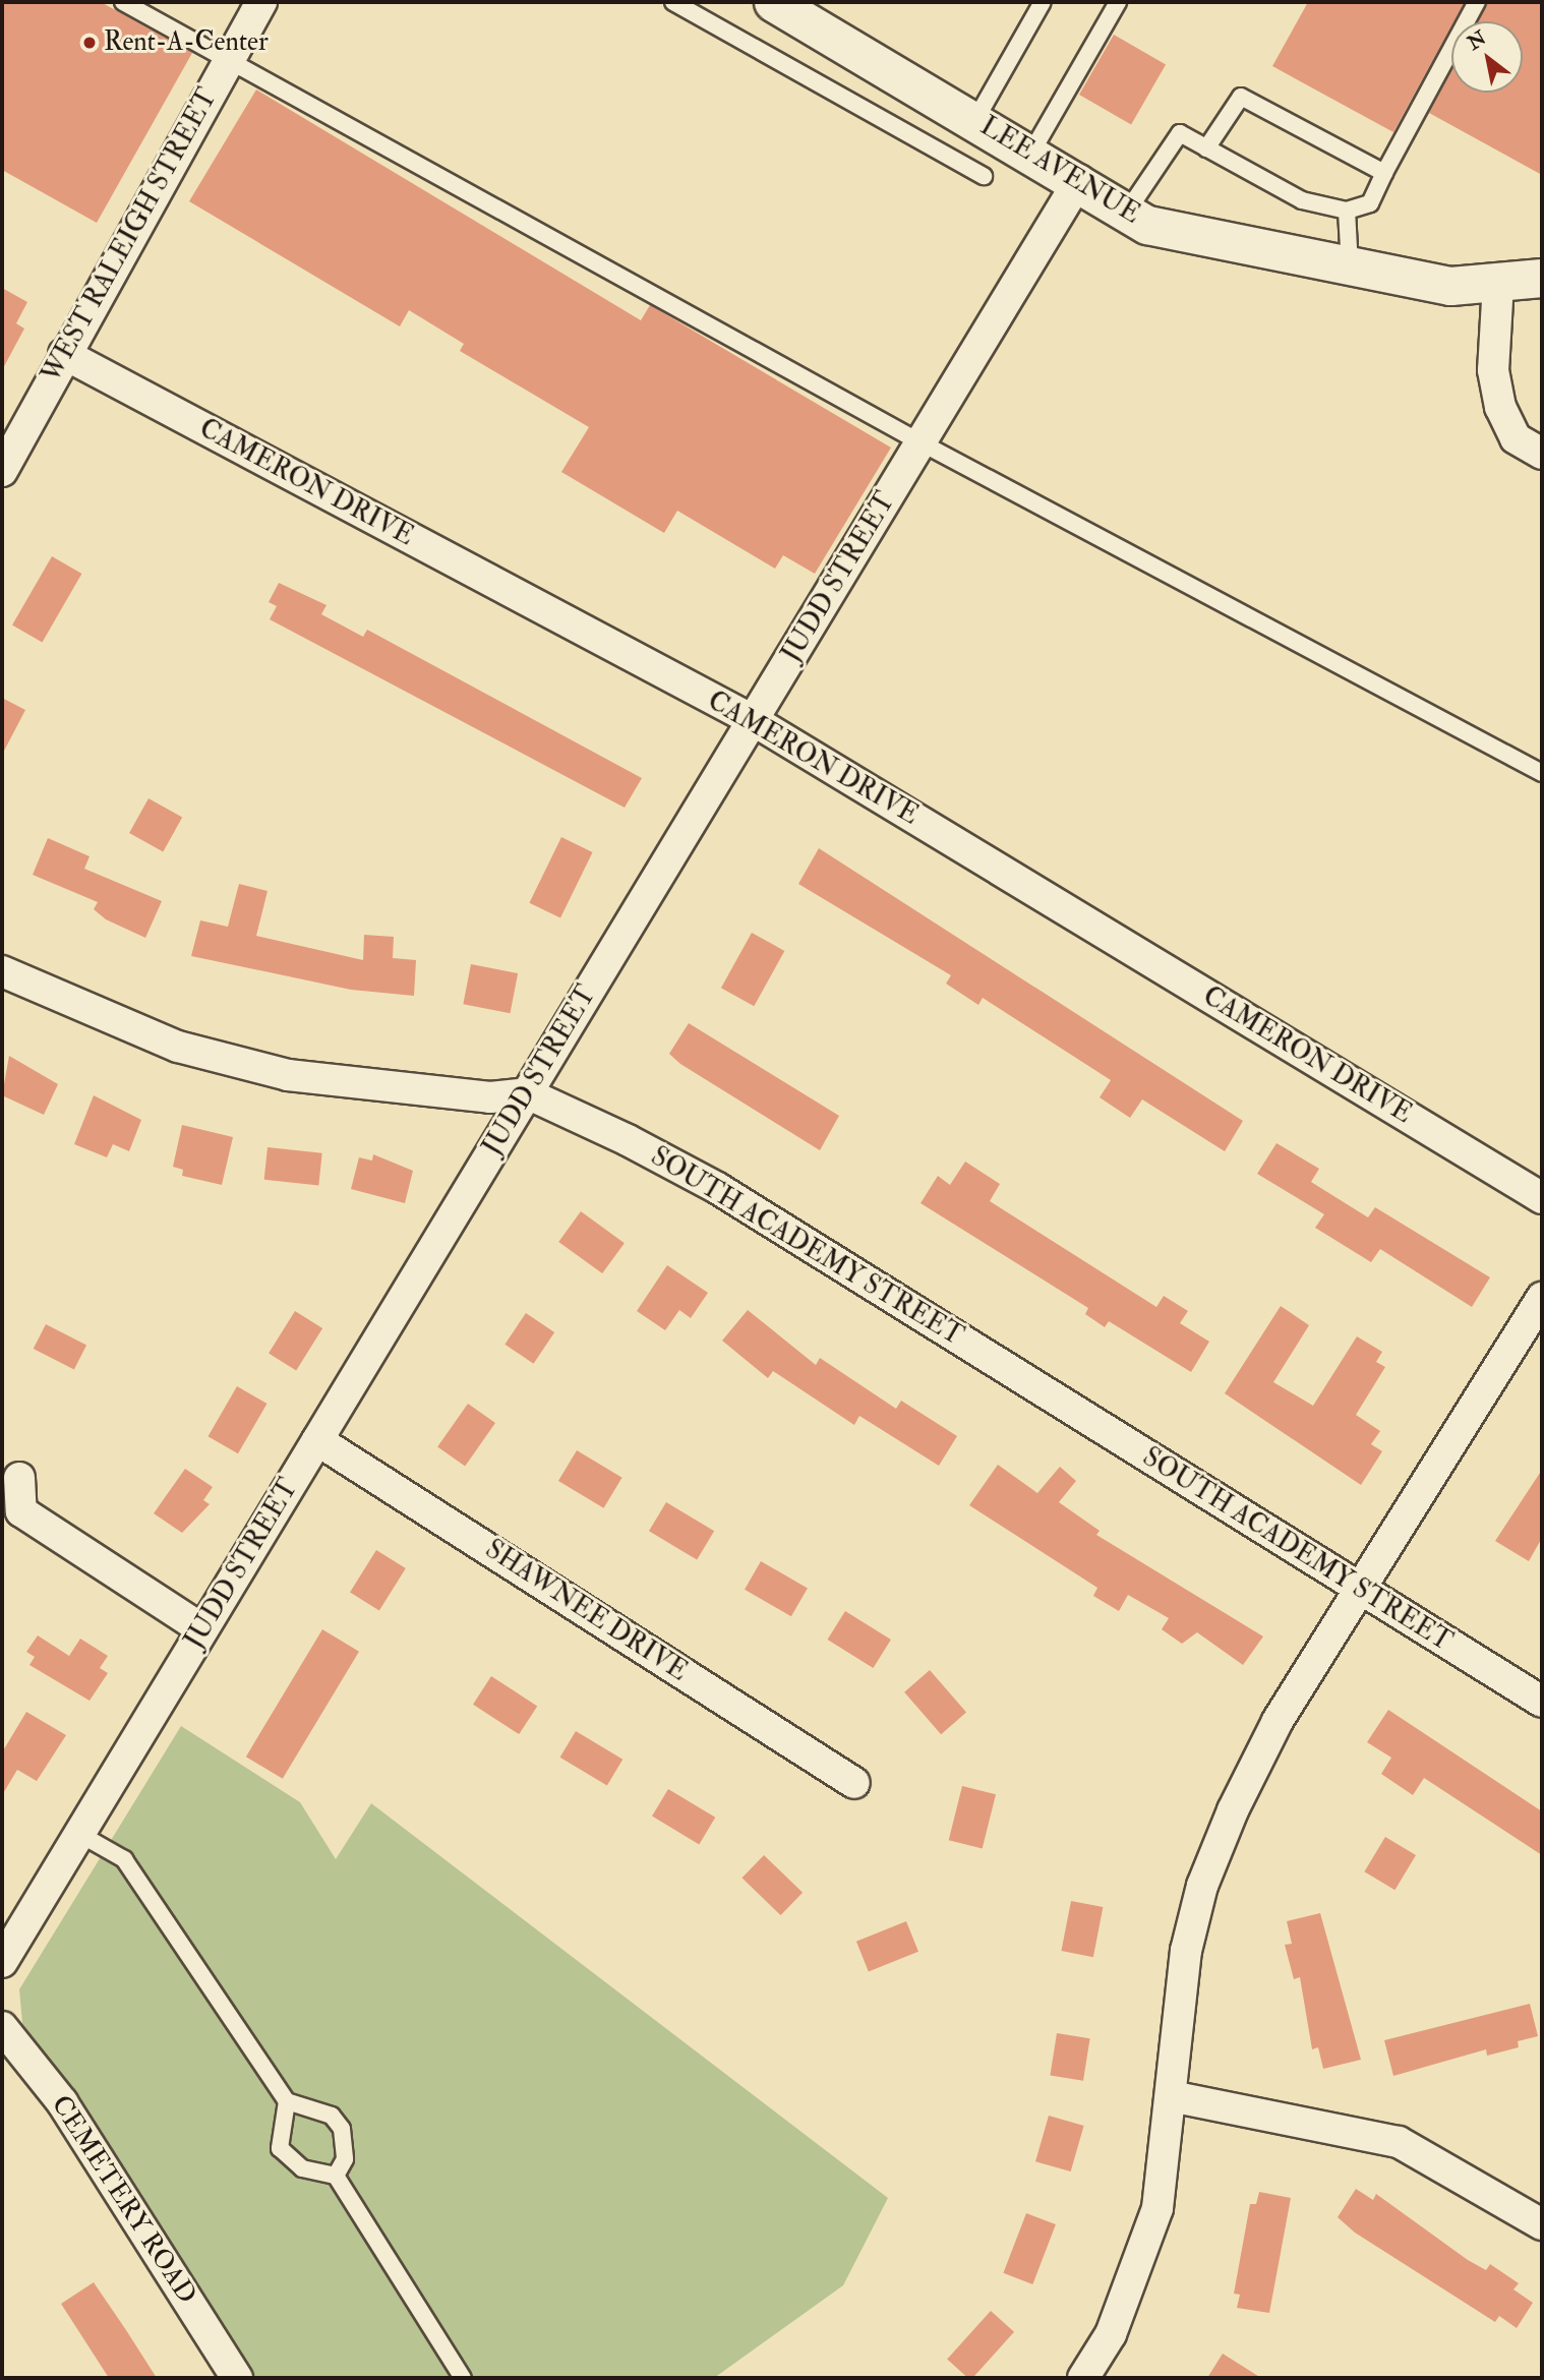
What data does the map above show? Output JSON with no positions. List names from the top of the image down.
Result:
{
  "streets": {
    "street": [
      "LEE AVENUE",
      "WEST RALEIGH STREET",
      "CAMERON DRIVE",
      "JUDD STREET",
      "SOUTH ACADEMY STREET",
      "SHAWNEE DRIVE",
      "CEMETERY ROAD"
    ]
  },
  "crossings": [
    ["LEE AVENUE", "JUDD STREET"],
    ["WEST RALEIGH STREET", "CAMERON DRIVE"],
    ["CAMERON DRIVE", "JUDD STREET"],
    ["JUDD STREET", "SOUTH ACADEMY STREET"],
    ["JUDD STREET", "SHAWNEE DRIVE"]
  ],
  "places": ["Rent-A-Center"],
  "north": "top left"
}
